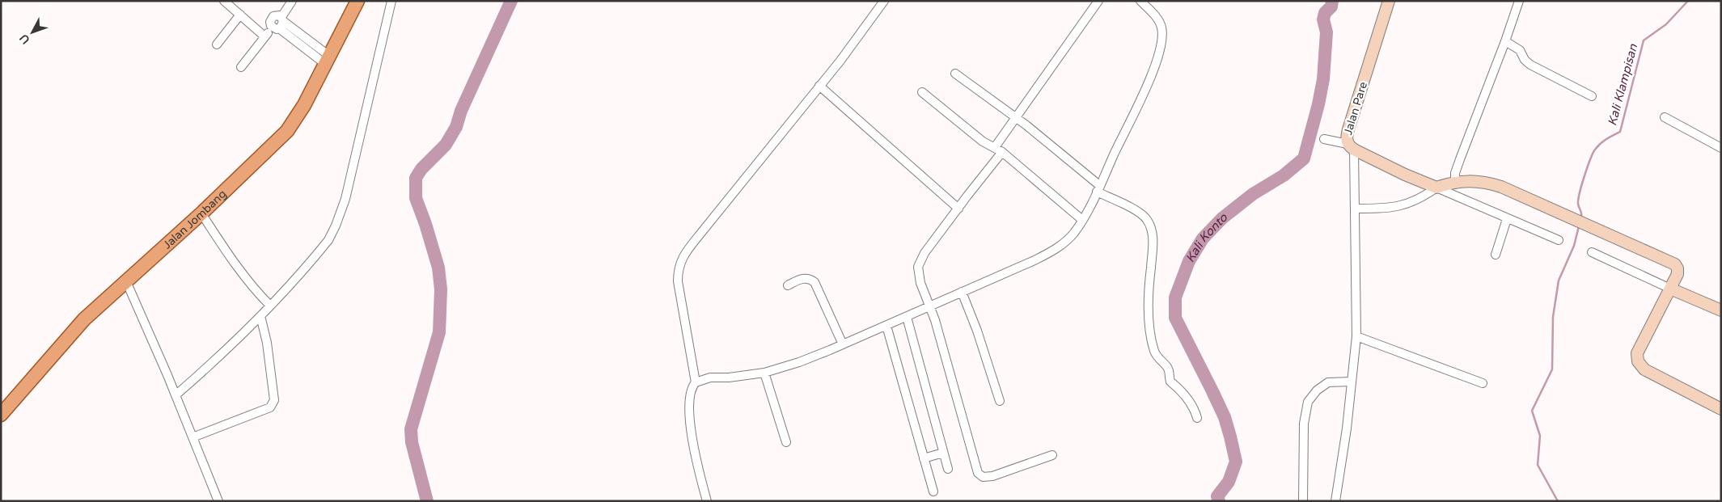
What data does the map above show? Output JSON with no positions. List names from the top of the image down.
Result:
{
  "streets": {
    "main road": ["Jalan Jombang"],
    "street": ["Jalan Pare"]
  },
  "water": ["Kali Klampisan", "Kali Konto"],
  "north": "bottom left"
}
